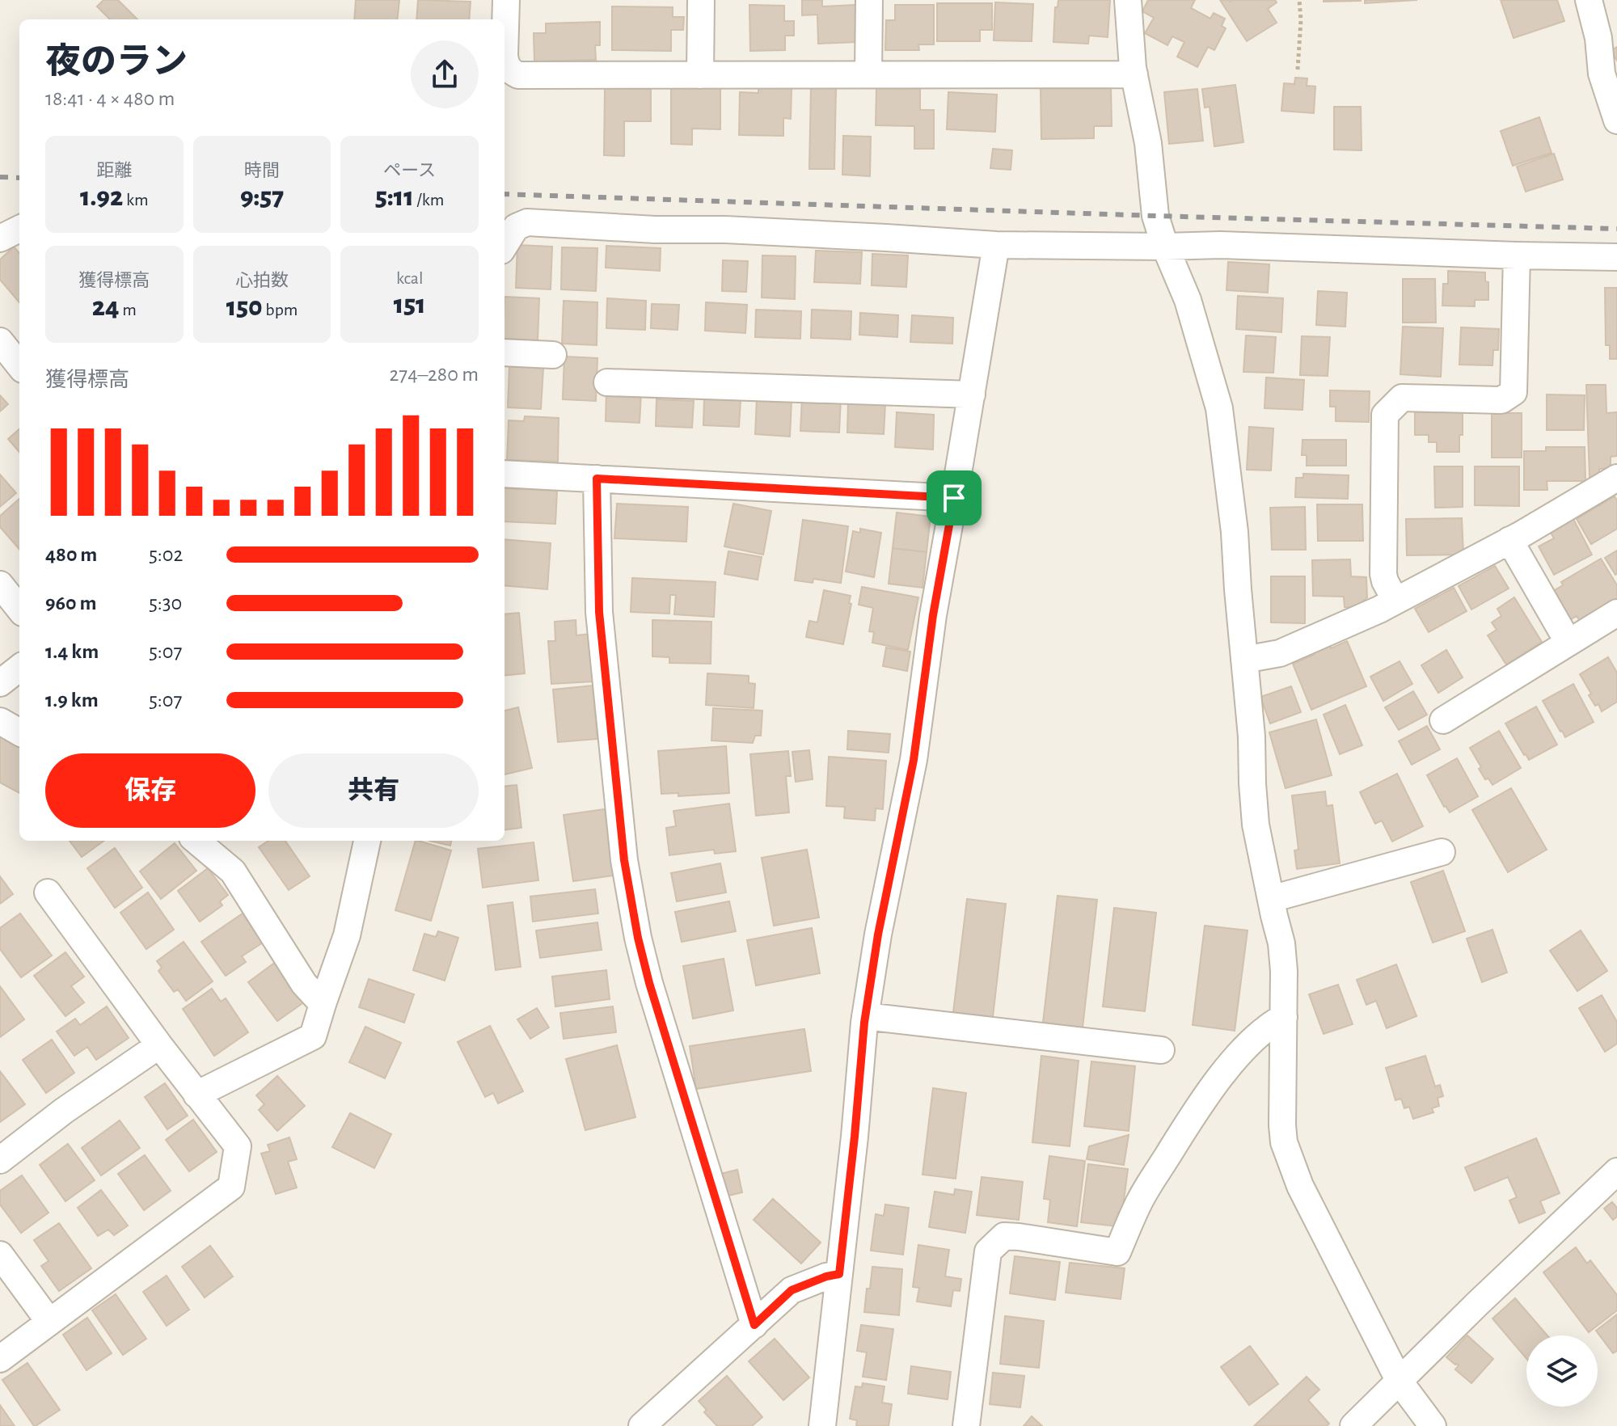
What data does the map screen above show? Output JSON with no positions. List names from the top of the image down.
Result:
{
  "page": {
    "heading": ["夜のラン", "18:41 · 4 × 480 m"],
    "stats": [
      ["距離", "1.92 km"],
      ["時間", "9:57"],
      ["ペース", "5:11 /km"],
      ["獲得標高", "24 m"],
      ["心拍数", "150 bpm"],
      ["kcal", "151"]
    ],
    "chart": ["獲得標高", "274–280 m"],
    "list": [
      {
        "name": "480 m",
        "note": "5:02"
      },
      {
        "name": "960 m",
        "note": "5:30"
      },
      {
        "name": "1.4 km",
        "note": "5:07"
      },
      {
        "name": "1.9 km",
        "note": "5:07"
      }
    ],
    "buttons": ["保存", "共有"]
  }
}
